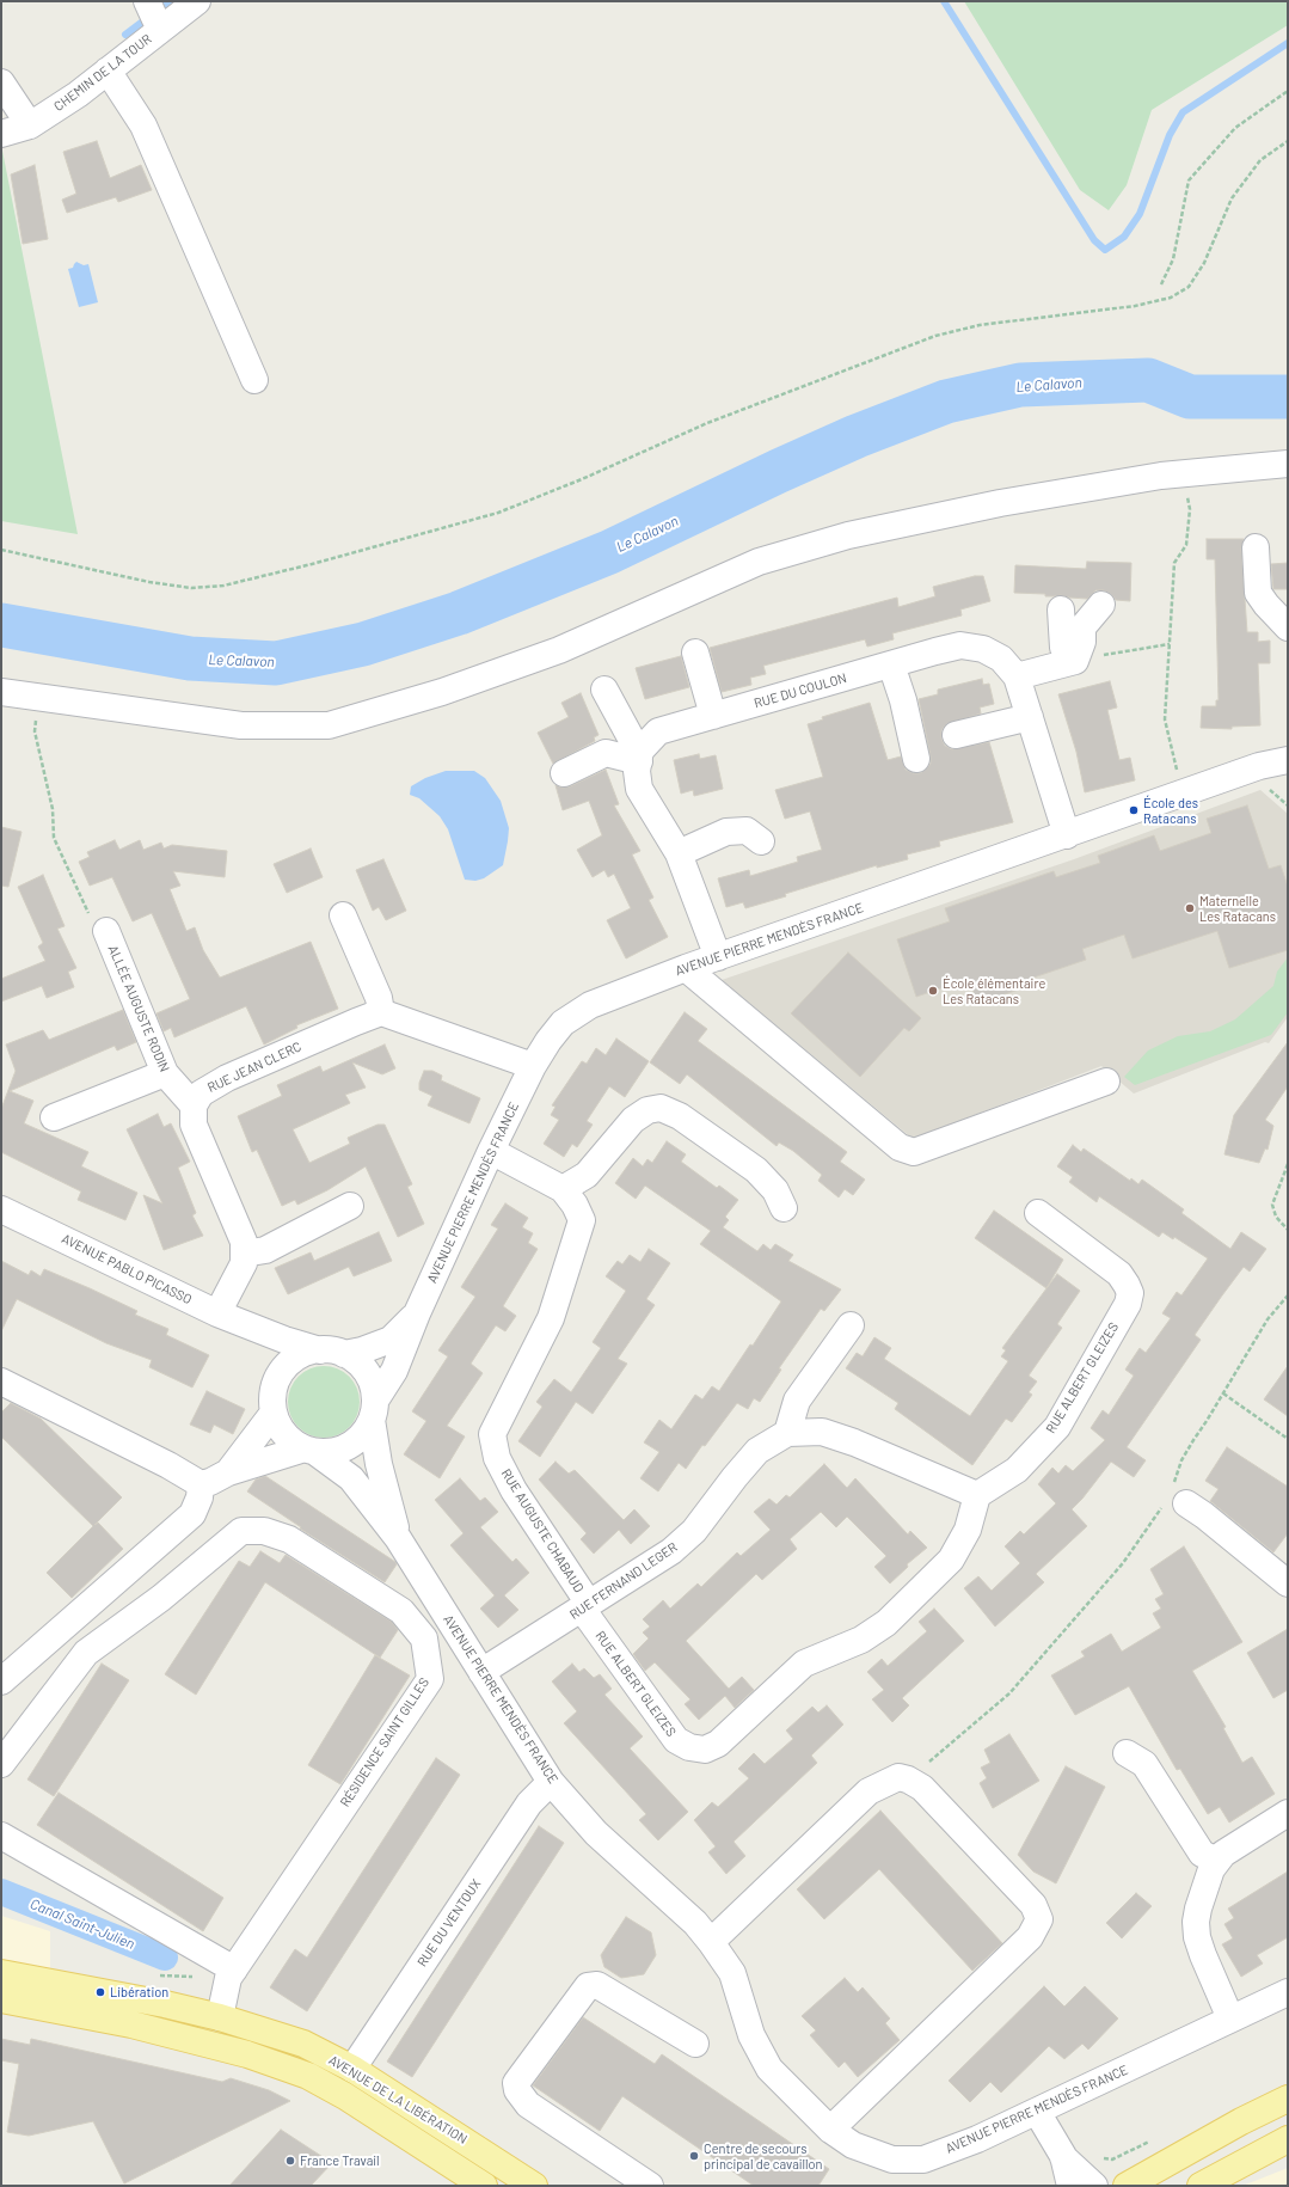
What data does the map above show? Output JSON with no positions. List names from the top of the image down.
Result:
{
  "streets": {
    "main road": ["AVENUE DE LA LIBÉRATION"],
    "street": [
      "CHEMIN DE LA TOUR",
      "RUE DU COULON",
      "AVENUE PIERRE MENDÈS FRANCE",
      "ALLÉE AUGUSTE RODIN",
      "RUE JEAN CLERC",
      "AVENUE PABLO PICASSO",
      "RUE ALBERT GLEIZES",
      "RUE AUGUSTE CHABAUD",
      "RUE FERNAND LEGER",
      "RÉSIDENCE SAINT GILLES",
      "RUE DU VENTOUX"
    ]
  },
  "crossings": [
    ["RUE DU COULON", "AVENUE PIERRE MENDÈS FRANCE"],
    ["AVENUE PIERRE MENDÈS FRANCE", "AVENUE PABLO PICASSO"],
    ["AVENUE PIERRE MENDÈS FRANCE", "RUE AUGUSTE CHABAUD"],
    ["AVENUE PIERRE MENDÈS FRANCE", "RUE FERNAND LEGER"],
    ["AVENUE PIERRE MENDÈS FRANCE", "RUE DU VENTOUX"],
    ["ALLÉE AUGUSTE RODIN", "RUE JEAN CLERC"],
    ["RUE ALBERT GLEIZES", "RUE AUGUSTE CHABAUD"],
    ["RUE ALBERT GLEIZES", "RUE FERNAND LEGER"],
    ["RUE AUGUSTE CHABAUD", "RUE FERNAND LEGER"],
    ["RÉSIDENCE SAINT GILLES", "AVENUE DE LA LIBÉRATION"],
    ["RUE DU VENTOUX", "AVENUE DE LA LIBÉRATION"]
  ],
  "water": ["Le Calavon", "Canal Saint-Julien"],
  "places": [
    "École des Ratacans",
    "Maternelle Les Ratacans",
    "École élémentaire Les Ratacans",
    "Libération",
    "Centre de secours principal de cavaillon",
    "France Travail"
  ]
}
